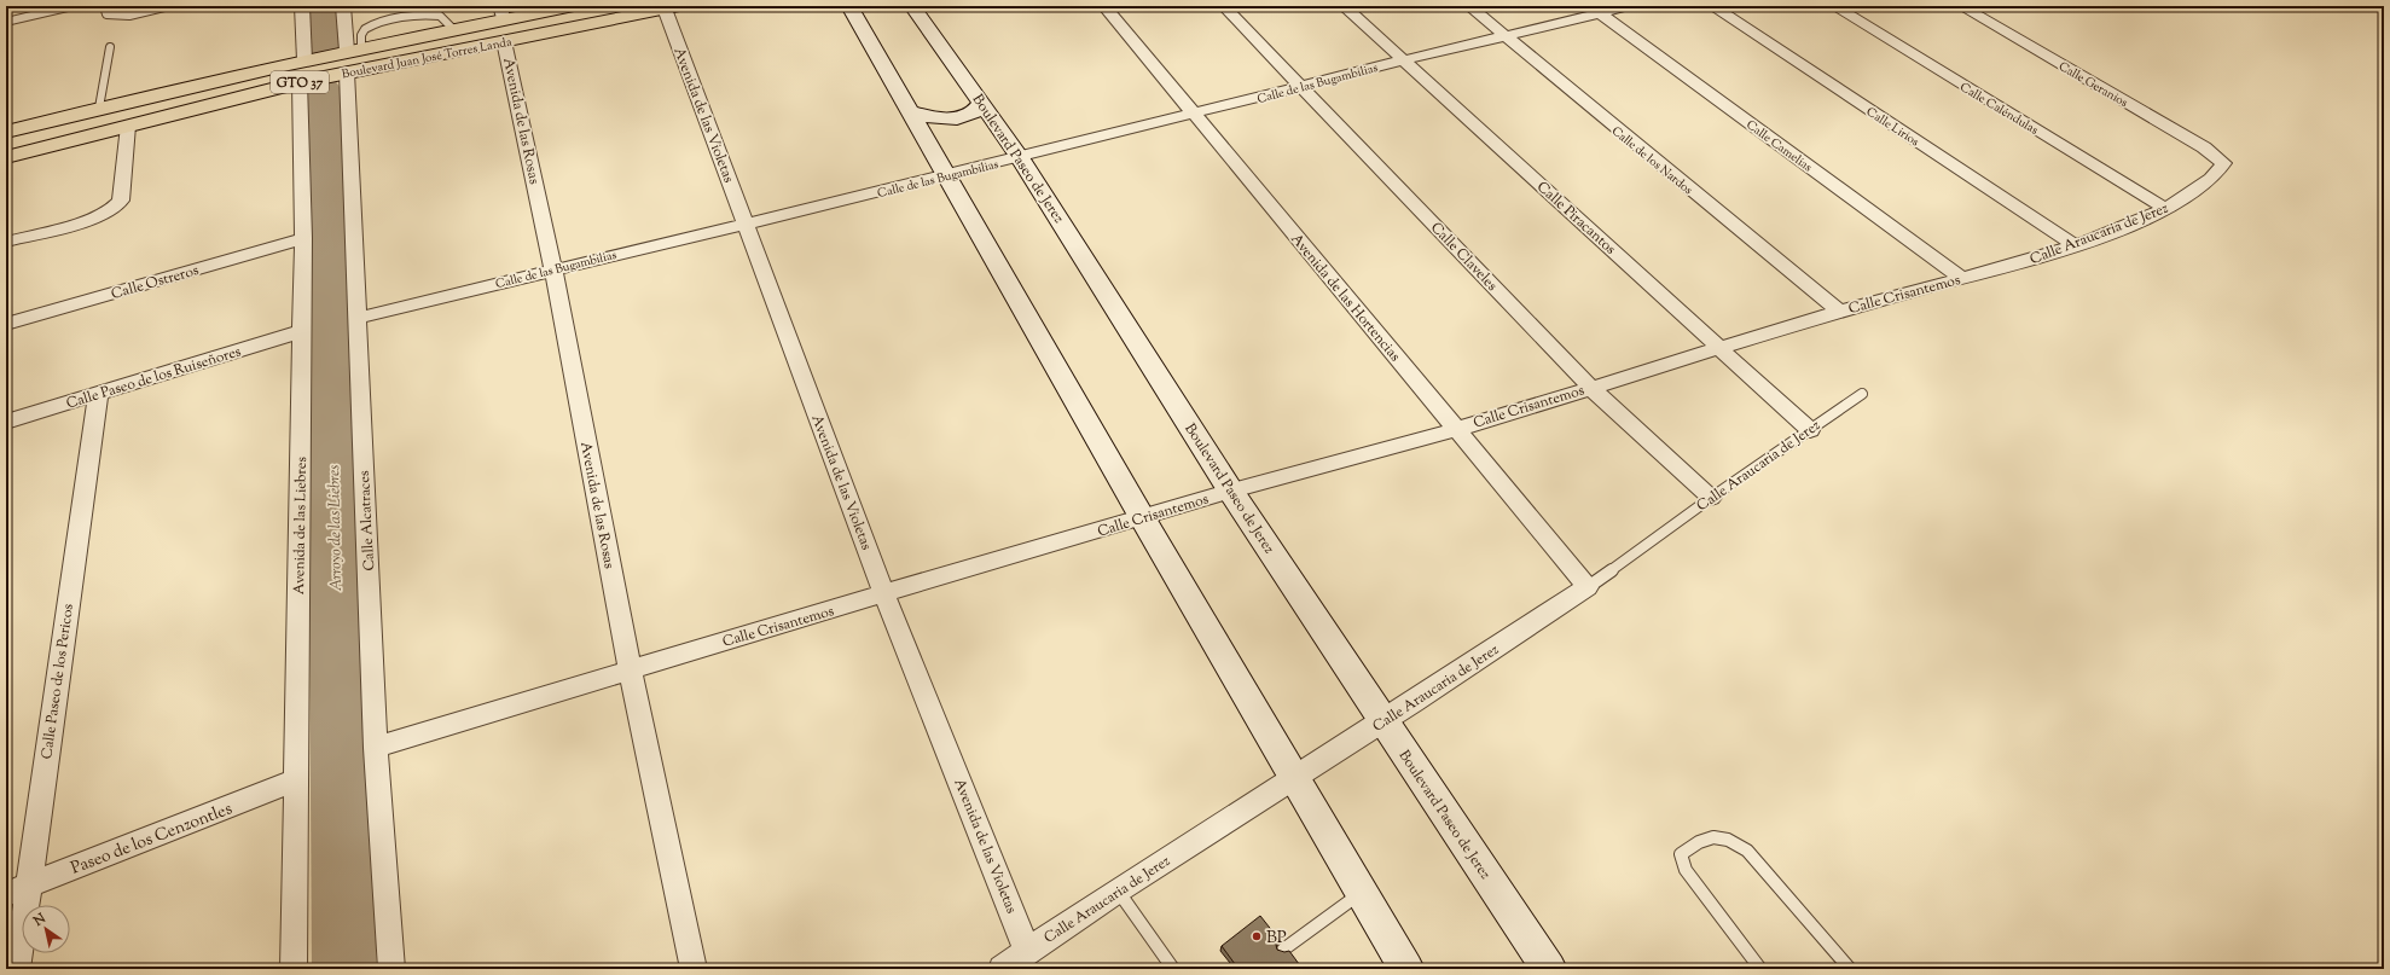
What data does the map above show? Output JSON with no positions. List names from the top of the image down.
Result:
{
  "streets": {
    "main road": ["Boulevard Juan José Torres Landa", "GTO 37", "Boulevard Paseo de Jerez"],
    "street": [
      "Calle de las Bugambilias",
      "Calle Geranios",
      "Calle Caléndulas",
      "Avenida de las Violetas",
      "Avenida de las Rosas",
      "Calle Lirios",
      "Calle Camelias",
      "Calle de los Nardos",
      "Calle Piracantos",
      "Calle Araucaria de Jerez",
      "Calle Claveles",
      "Calle Ostreros",
      "Calle Crisantemos",
      "Avenida de las Hortencias",
      "Calle Paseo de los Ruiseñores",
      "Calle Alcatraces",
      "Avenida de las Liebres",
      "Calle Paseo de los Pericos",
      "Paseo de los Cenzontles"
    ]
  },
  "crossings": [
    ["Boulevard Juan José Torres Landa", "Avenida de las Violetas"],
    ["Boulevard Juan José Torres Landa", "Avenida de las Rosas"],
    ["Boulevard Juan José Torres Landa", "Calle Alcatraces"],
    ["Boulevard Juan José Torres Landa", "Avenida de las Liebres"],
    ["Calle de las Bugambilias", "Avenida de las Violetas"],
    ["Calle de las Bugambilias", "Avenida de las Rosas"],
    ["Calle de las Bugambilias", "Calle Camelias"],
    ["Calle de las Bugambilias", "Boulevard Paseo de Jerez"],
    ["Calle de las Bugambilias", "Calle de los Nardos"],
    ["Calle de las Bugambilias", "Calle Piracantos"],
    ["Calle de las Bugambilias", "Calle Claveles"],
    ["Calle de las Bugambilias", "Avenida de las Hortencias"],
    ["Calle de las Bugambilias", "Calle Alcatraces"],
    ["Calle Geranios", "Calle Araucaria de Jerez"],
    ["Calle Caléndulas", "Calle Araucaria de Jerez"],
    ["Avenida de las Violetas", "Calle Araucaria de Jerez"],
    ["Avenida de las Violetas", "Calle Crisantemos"],
    ["Avenida de las Rosas", "Calle Crisantemos"],
    ["Calle Lirios", "Calle Araucaria de Jerez"],
    ["Calle Camelias", "Calle Crisantemos"],
    ["Boulevard Paseo de Jerez", "Calle Araucaria de Jerez"],
    ["Boulevard Paseo de Jerez", "Calle Crisantemos"],
    ["Calle de los Nardos", "Calle Crisantemos"],
    ["Calle Piracantos", "Calle Araucaria de Jerez"],
    ["Calle Piracantos", "Calle Crisantemos"],
    ["Calle Araucaria de Jerez", "Calle Claveles"],
    ["Calle Araucaria de Jerez", "Calle Crisantemos"],
    ["Calle Araucaria de Jerez", "Avenida de las Hortencias"],
    ["Calle Claveles", "Calle Crisantemos"],
    ["Calle Ostreros", "Avenida de las Liebres"],
    ["Calle Crisantemos", "Avenida de las Hortencias"],
    ["Calle Crisantemos", "Calle Alcatraces"],
    ["Calle Paseo de los Ruiseñores", "Avenida de las Liebres"],
    ["Calle Paseo de los Ruiseñores", "Calle Paseo de los Pericos"],
    ["Avenida de las Liebres", "Paseo de los Cenzontles"],
    ["Calle Paseo de los Pericos", "Paseo de los Cenzontles"]
  ],
  "water": ["Arroyo de las Liebres"],
  "places": ["BP"],
  "north": "top left"
}
